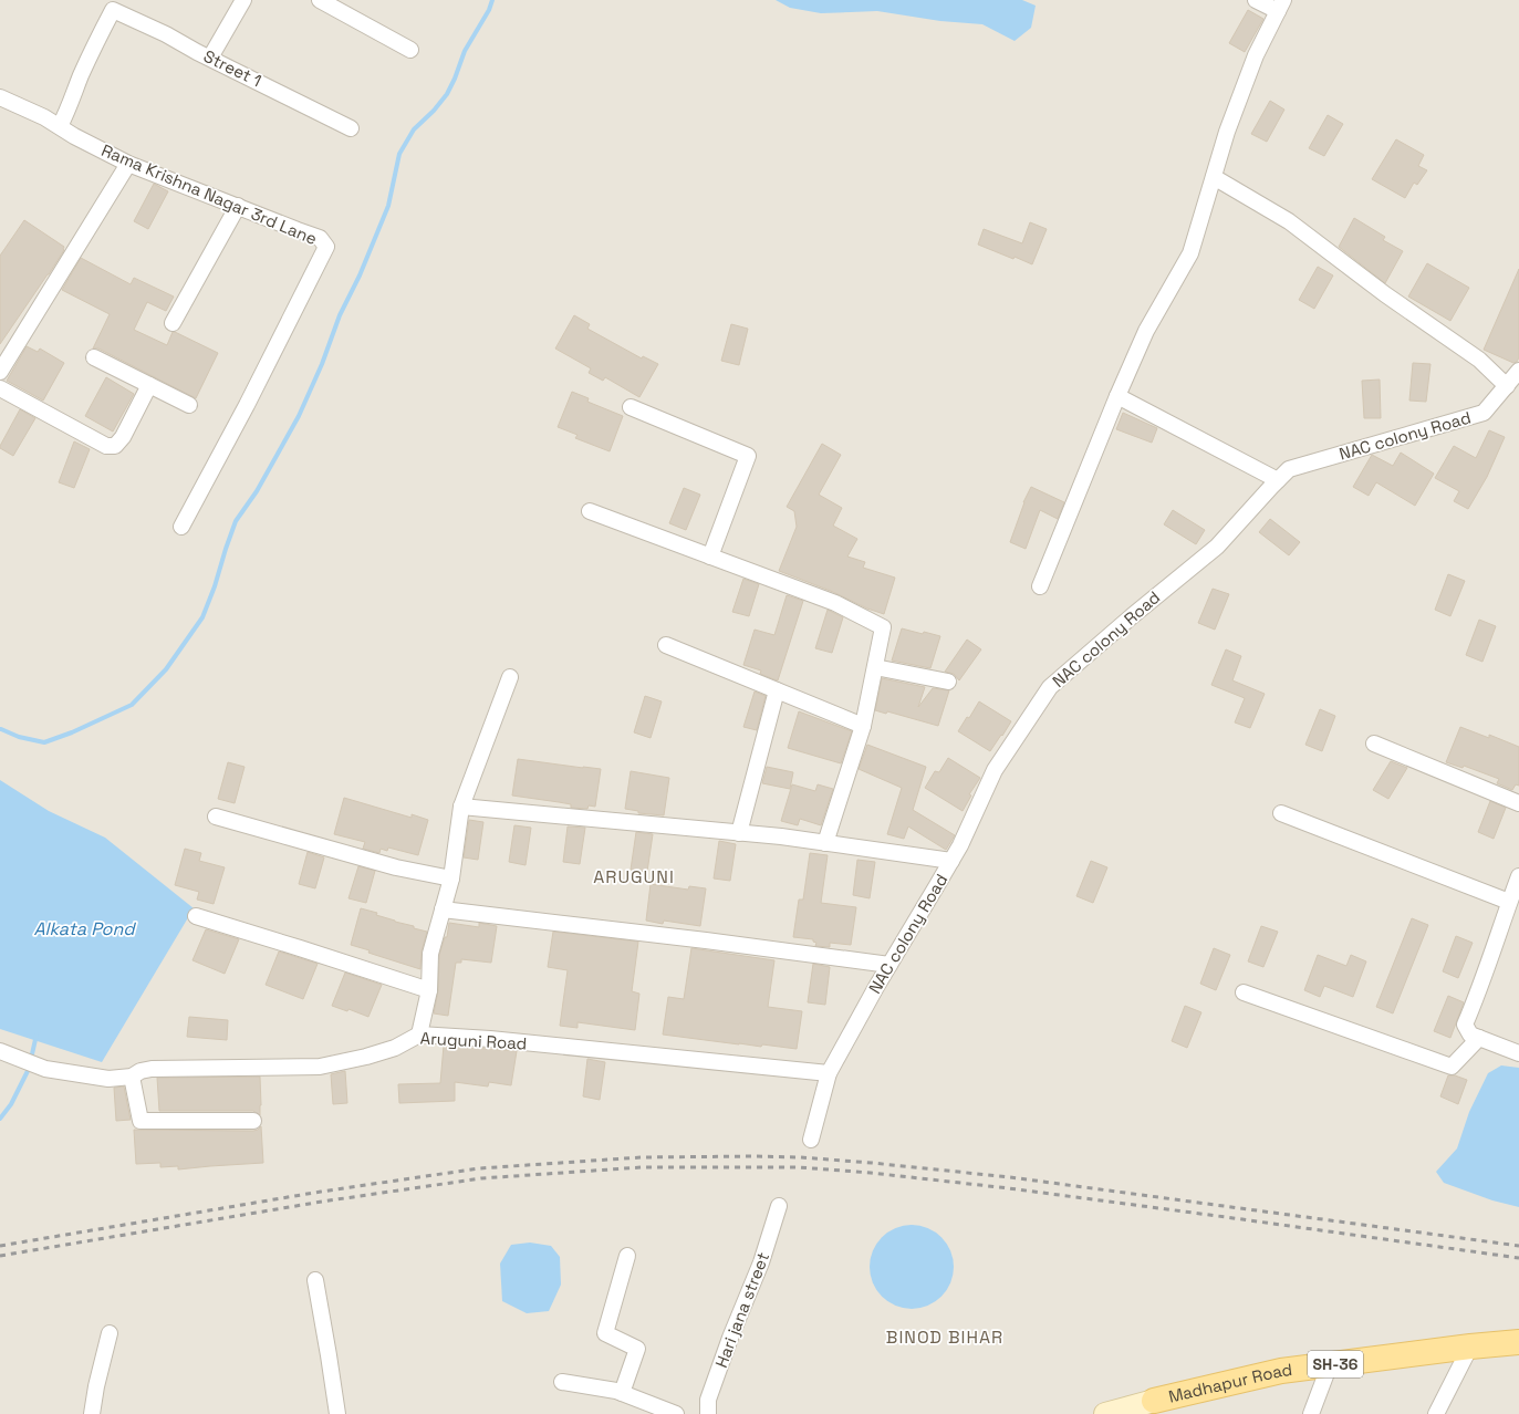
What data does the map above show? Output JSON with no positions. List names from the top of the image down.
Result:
{
  "streets": {
    "main road": ["SH-36", "Madhapur Road"],
    "street": [
      "Street 1",
      "Rama Krishna Nagar 3rd Lane",
      "NAC colony Road",
      "Aruguni Road",
      "Hari jana street"
    ]
  },
  "crossings": [
    ["Street 1", "Rama Krishna Nagar 3rd Lane"],
    ["NAC colony Road", "Aruguni Road"]
  ],
  "districts": ["ARUGUNI", "BINOD BIHAR"],
  "water": ["Alkata Pond"]
}
